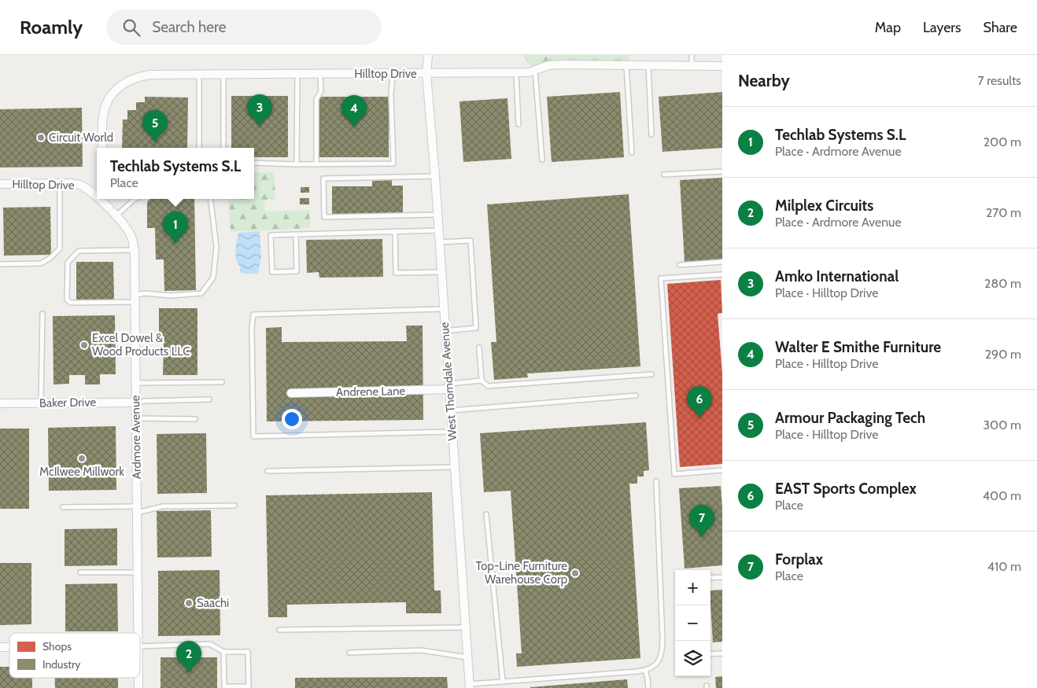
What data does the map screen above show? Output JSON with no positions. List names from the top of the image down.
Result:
{
  "streets": {
    "street": [
      "Hilltop Drive",
      "West Thorndale Avenue",
      "Andrene Lane",
      "Baker Drive",
      "Ardmore Avenue"
    ]
  },
  "crossings": [
    ["Hilltop Drive", "West Thorndale Avenue"],
    ["West Thorndale Avenue", "Andrene Lane"],
    ["Baker Drive", "Ardmore Avenue"]
  ],
  "places": [
    "Circuit World",
    "Excel Dowel & Wood Products LLC",
    "McIlwee Millwork",
    "Top-Line Furniture Warehouse Corp",
    "Saachi"
  ],
  "legend": ["Shops", "Industry"],
  "page": {
    "header": "Roamly",
    "search": "Search here",
    "nav": ["Map", "Layers", "Share"],
    "heading": ["Nearby", "7 results"],
    "pins": [
      "3",
      "4",
      "5",
      "1",
      "6",
      "7",
      "2"
    ],
    "list": [
      {
        "mark": "1",
        "name": "Techlab Systems S.L",
        "note": "Place · Ardmore Avenue",
        "value": "200 m"
      },
      {
        "mark": "2",
        "name": "Milplex Circuits",
        "note": "Place · Ardmore Avenue",
        "value": "270 m"
      },
      {
        "mark": "3",
        "name": "Amko International",
        "note": "Place · Hilltop Drive",
        "value": "280 m"
      },
      {
        "mark": "4",
        "name": "Walter E Smithe Furniture",
        "note": "Place · Hilltop Drive",
        "value": "290 m"
      },
      {
        "mark": "5",
        "name": "Armour Packaging Tech",
        "note": "Place · Hilltop Drive",
        "value": "300 m"
      },
      {
        "mark": "6",
        "name": "EAST Sports Complex",
        "note": "Place",
        "value": "400 m"
      },
      {
        "mark": "7",
        "name": "Forplax",
        "note": "Place",
        "value": "410 m"
      }
    ],
    "popup": ["Techlab Systems S.L", "Place"],
    "map_buttons": ["+", "−"]
  }
}
